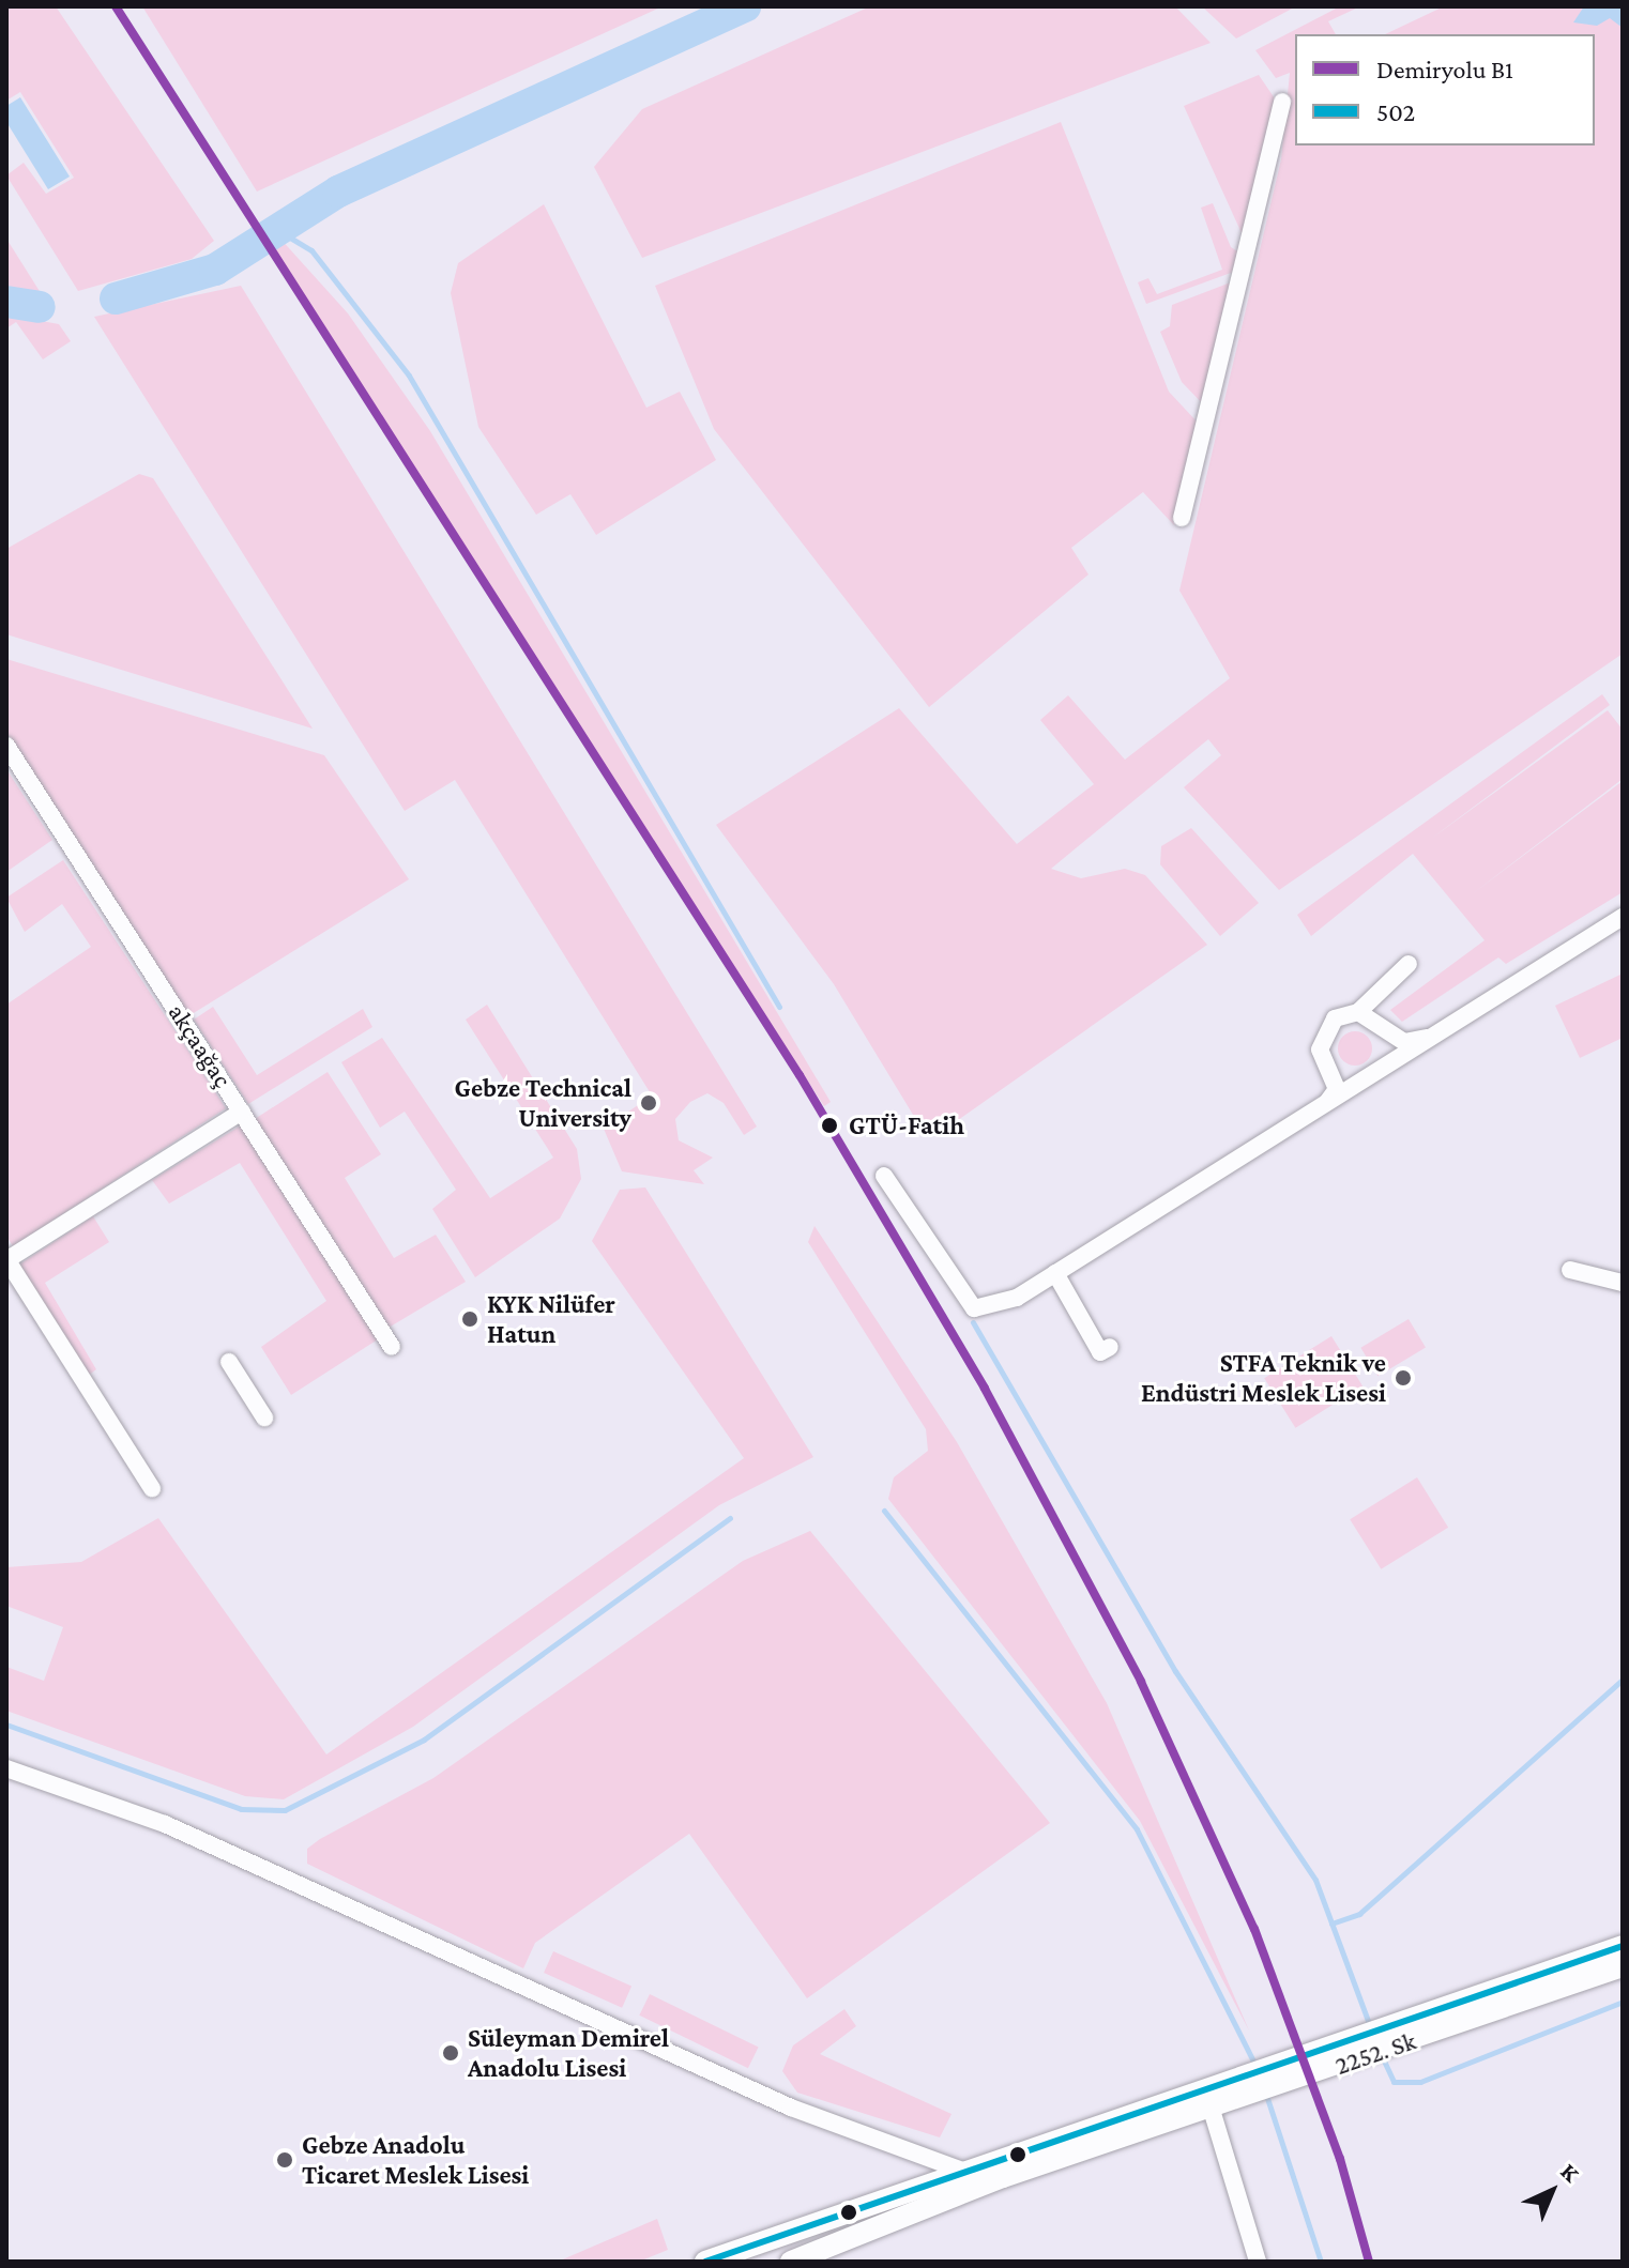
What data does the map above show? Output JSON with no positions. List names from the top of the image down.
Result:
{
  "streets": {
    "main road": ["2252. Sk"],
    "street": ["akçaağaç"]
  },
  "places": [
    "Gebze Technical University",
    "GTÜ-Fatih",
    "KYK Nilüfer Hatun",
    "STFA Teknik ve Endüstri Meslek Lisesi",
    "Süleyman Demirel Anadolu Lisesi",
    "Gebze Anadolu Ticaret Meslek Lisesi"
  ],
  "lines": ["rail line B1", "transit line 502"],
  "legend": ["Demiryolu B1", "502"],
  "north": "top right"
}
